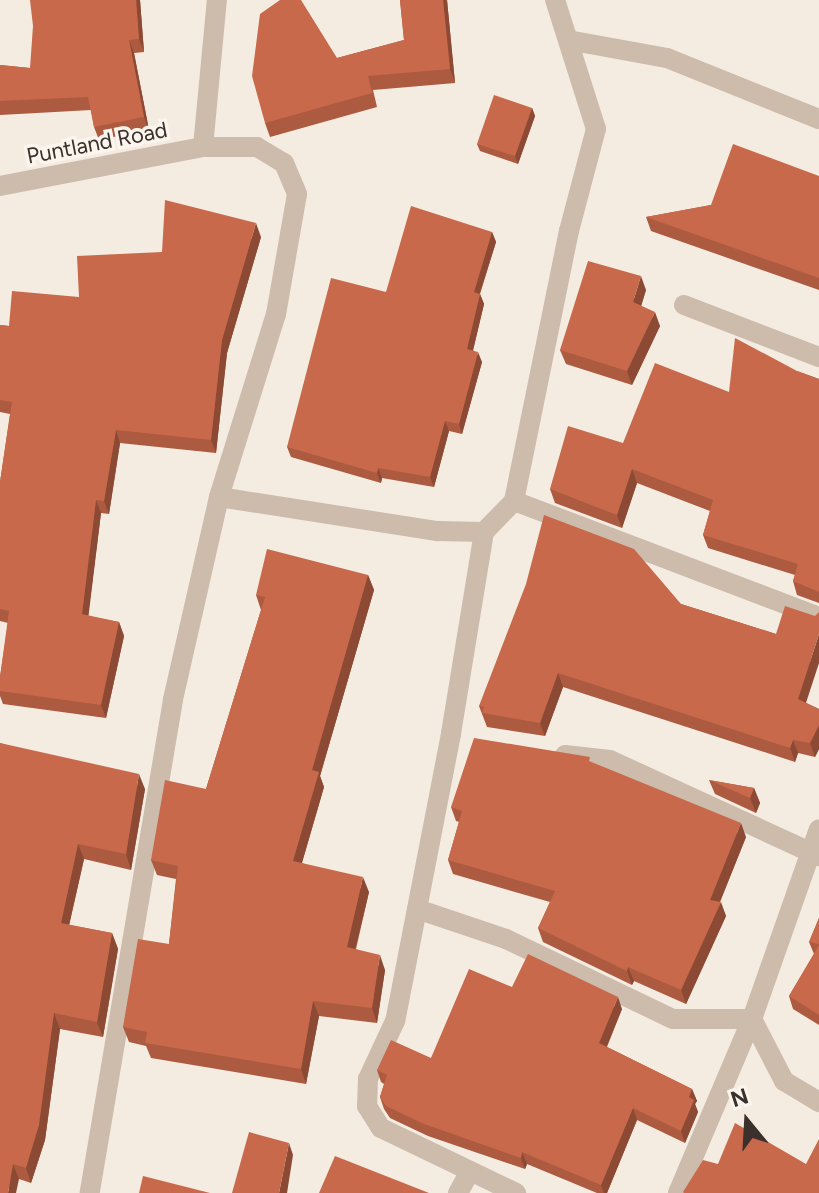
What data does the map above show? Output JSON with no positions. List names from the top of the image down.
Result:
{
  "streets": {
    "street": ["Puntland Road"]
  },
  "north": "top"
}
